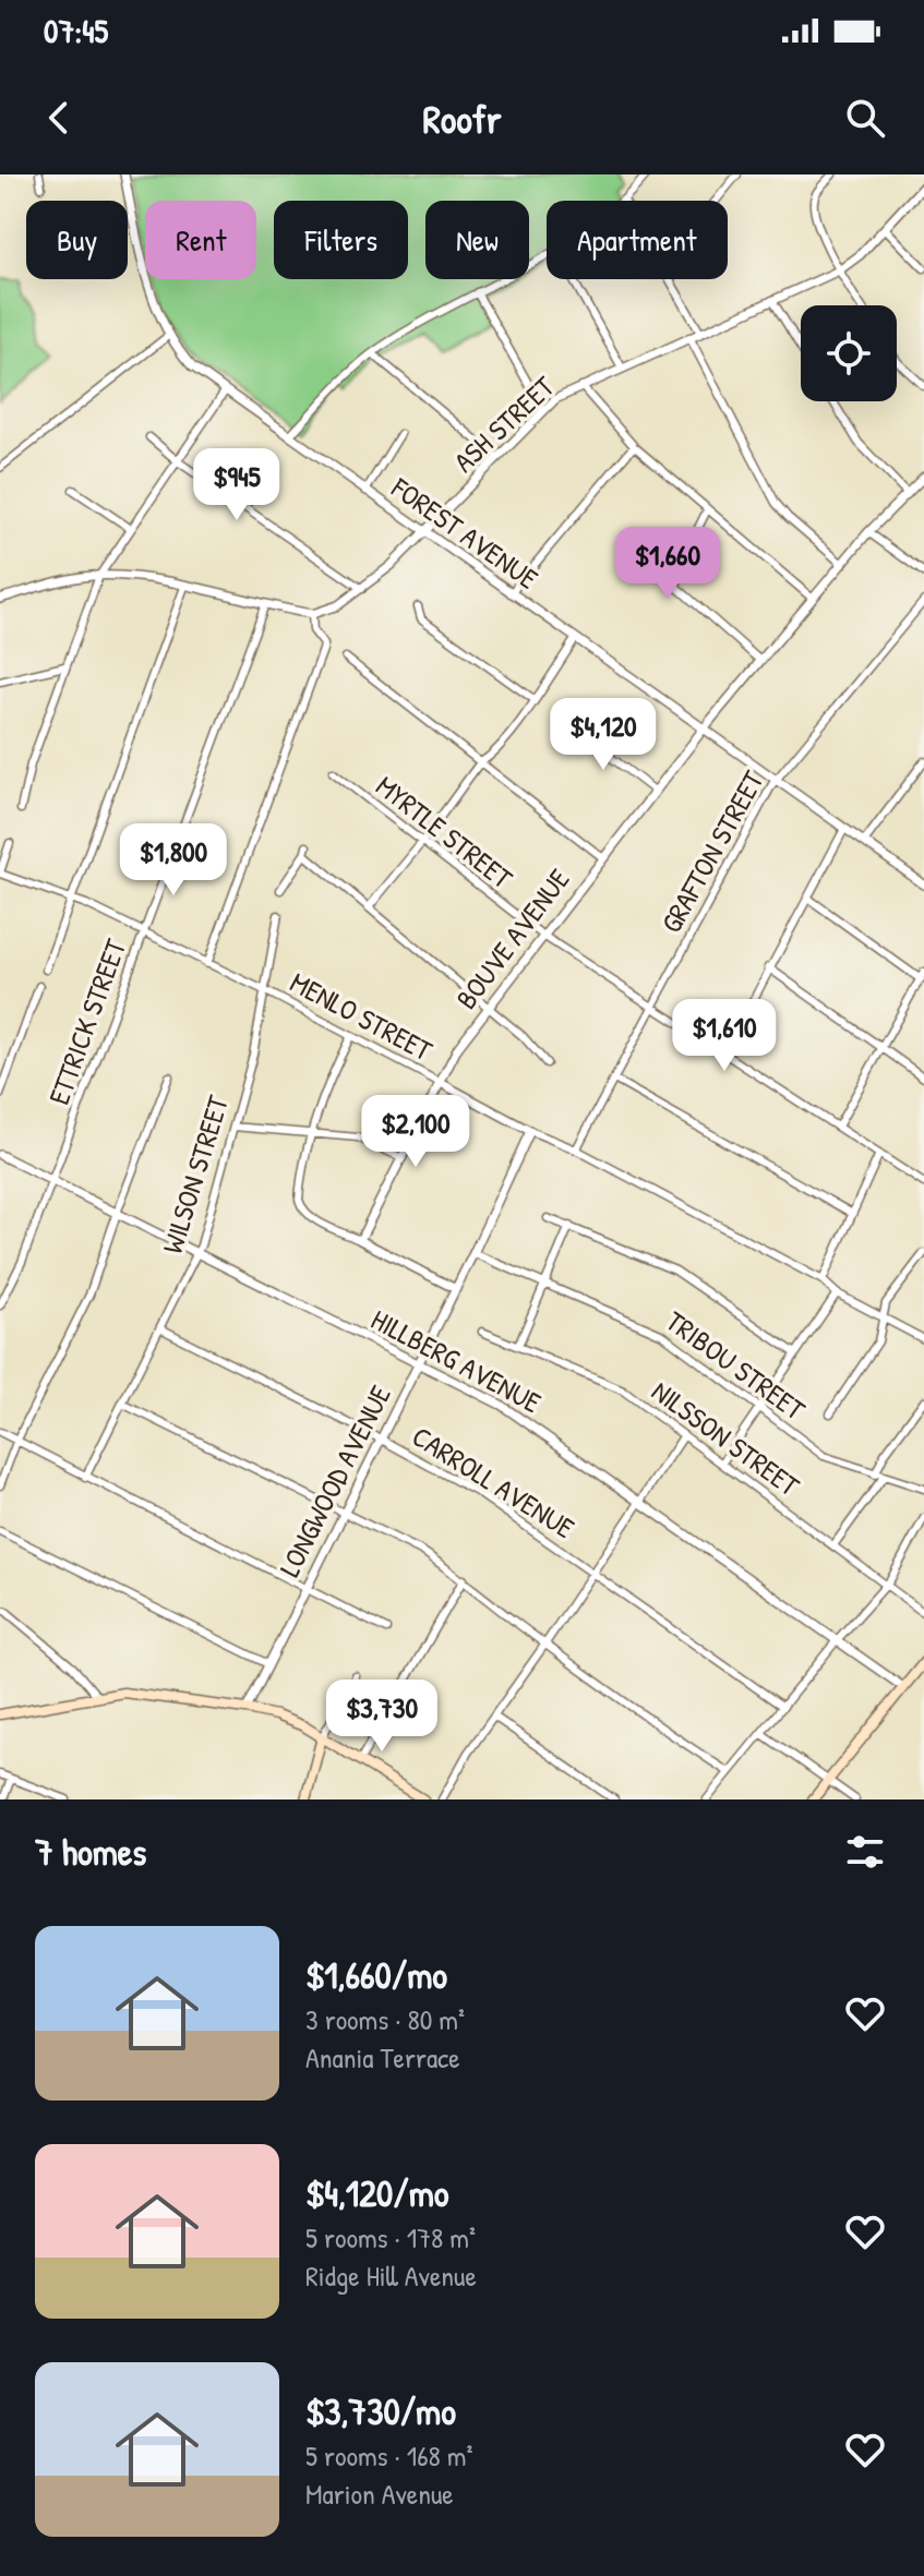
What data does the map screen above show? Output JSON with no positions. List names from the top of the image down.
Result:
{
  "streets": {
    "street": [
      "ASH STREET",
      "FOREST AVENUE",
      "MYRTLE STREET",
      "GRAFTON STREET",
      "BOUVE AVENUE",
      "MENLO STREET",
      "ETTRICK STREET",
      "WILSON STREET",
      "HILLBERG AVENUE",
      "TRIBOU STREET",
      "NILSSON STREET",
      "LONGWOOD AVENUE",
      "CARROLL AVENUE"
    ]
  },
  "crossings": [
    ["ASH STREET", "FOREST AVENUE"],
    ["FOREST AVENUE", "GRAFTON STREET"],
    ["FOREST AVENUE", "BOUVE AVENUE"],
    ["MYRTLE STREET", "GRAFTON STREET"],
    ["MYRTLE STREET", "BOUVE AVENUE"],
    ["GRAFTON STREET", "MENLO STREET"],
    ["BOUVE AVENUE", "MENLO STREET"],
    ["MENLO STREET", "ETTRICK STREET"],
    ["MENLO STREET", "WILSON STREET"],
    ["MENLO STREET", "LONGWOOD AVENUE"],
    ["ETTRICK STREET", "HILLBERG AVENUE"],
    ["WILSON STREET", "HILLBERG AVENUE"],
    ["WILSON STREET", "CARROLL AVENUE"],
    ["HILLBERG AVENUE", "LONGWOOD AVENUE"],
    ["TRIBOU STREET", "LONGWOOD AVENUE"],
    ["LONGWOOD AVENUE", "CARROLL AVENUE"]
  ],
  "page": {
    "status": "07:45",
    "header": "Roofr",
    "chip": [
      "Buy",
      "Rent",
      "Filters",
      "New",
      "Apartment"
    ],
    "price": [
      "$945",
      "$1,660",
      "$4,120",
      "$1,800",
      "$1,610",
      "$2,100",
      "$3,730"
    ],
    "heading": "7 homes",
    "list": [
      {
        "name": "$1,660/mo",
        "note": "3 rooms · 80 m² · Anania Terrace"
      },
      {
        "name": "$4,120/mo",
        "note": "5 rooms · 178 m² · Ridge Hill Avenue"
      },
      {
        "name": "$3,730/mo",
        "note": "5 rooms · 168 m² · Marion Avenue"
      }
    ]
  }
}
